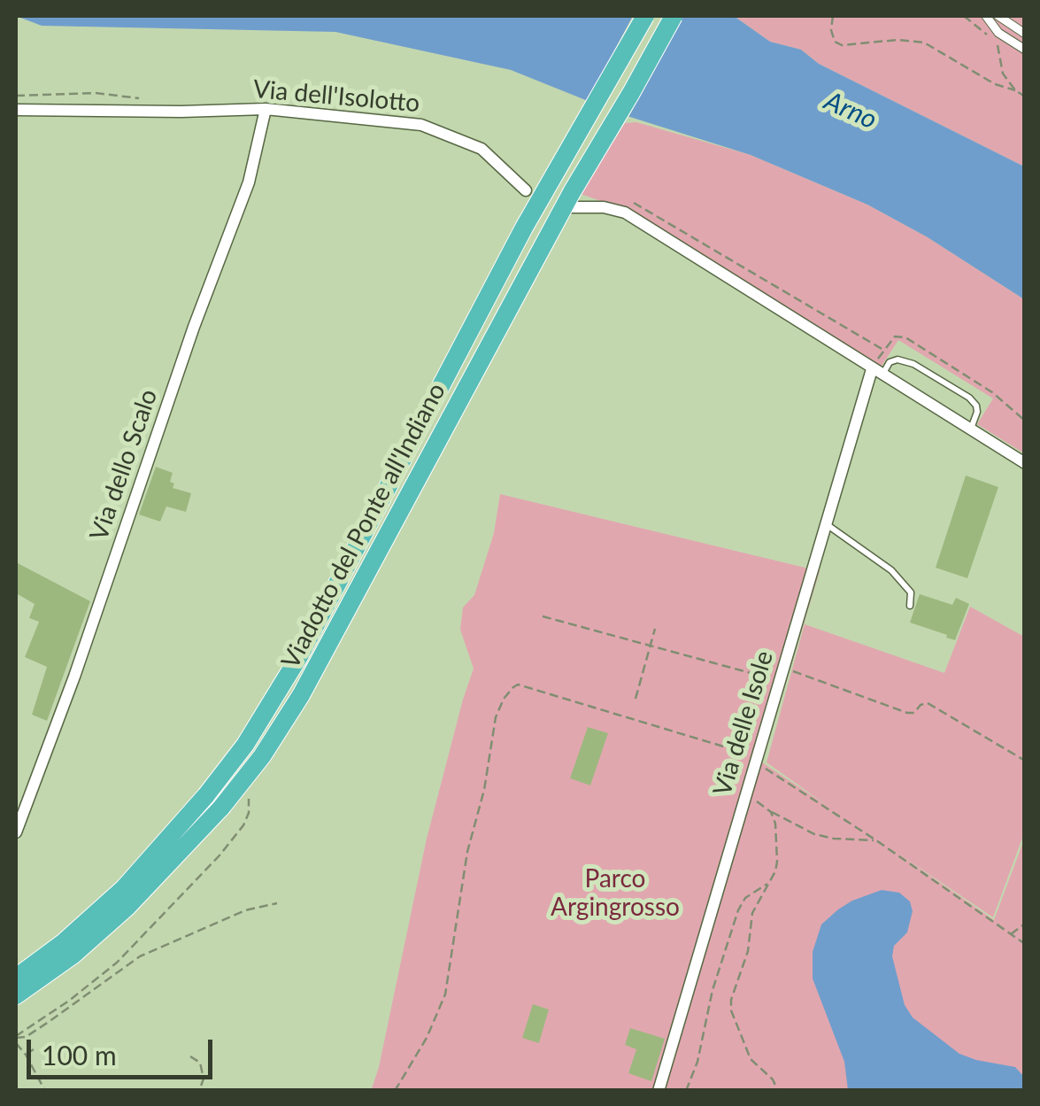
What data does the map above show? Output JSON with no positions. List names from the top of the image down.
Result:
{
  "streets": {
    "highway": ["Viadotto del Ponte all'Indiano"],
    "street": ["Via dell'Isolotto", "Via dello Scalo", "Via delle Isole"]
  },
  "crossings": [
    ["Via dell'Isolotto", "Via dello Scalo"]
  ],
  "water": ["Arno"],
  "parks": ["Parco Argingrosso"],
  "scale_bar": "100 m"
}
